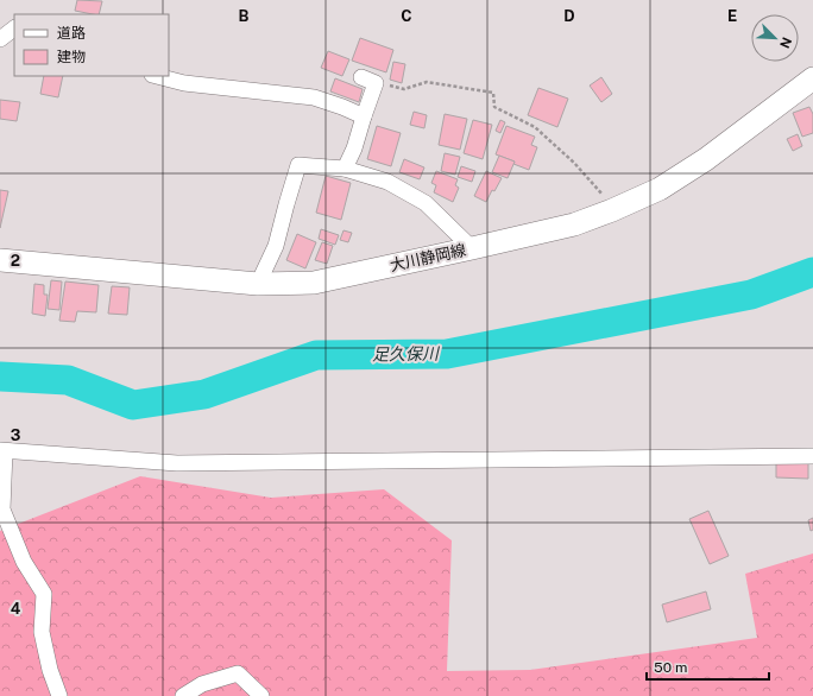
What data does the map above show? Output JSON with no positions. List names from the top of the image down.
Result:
{
  "streets": {
    "main road": ["大川静岡線"]
  },
  "water": ["足久保川"],
  "legend": ["道路", "建物"],
  "scale_bar": "50 m",
  "north": "bottom right",
  "grid": {
    "columns": [
      "B",
      "C",
      "D",
      "E"
    ],
    "rows": ["2", "3", "4"]
  }
}
